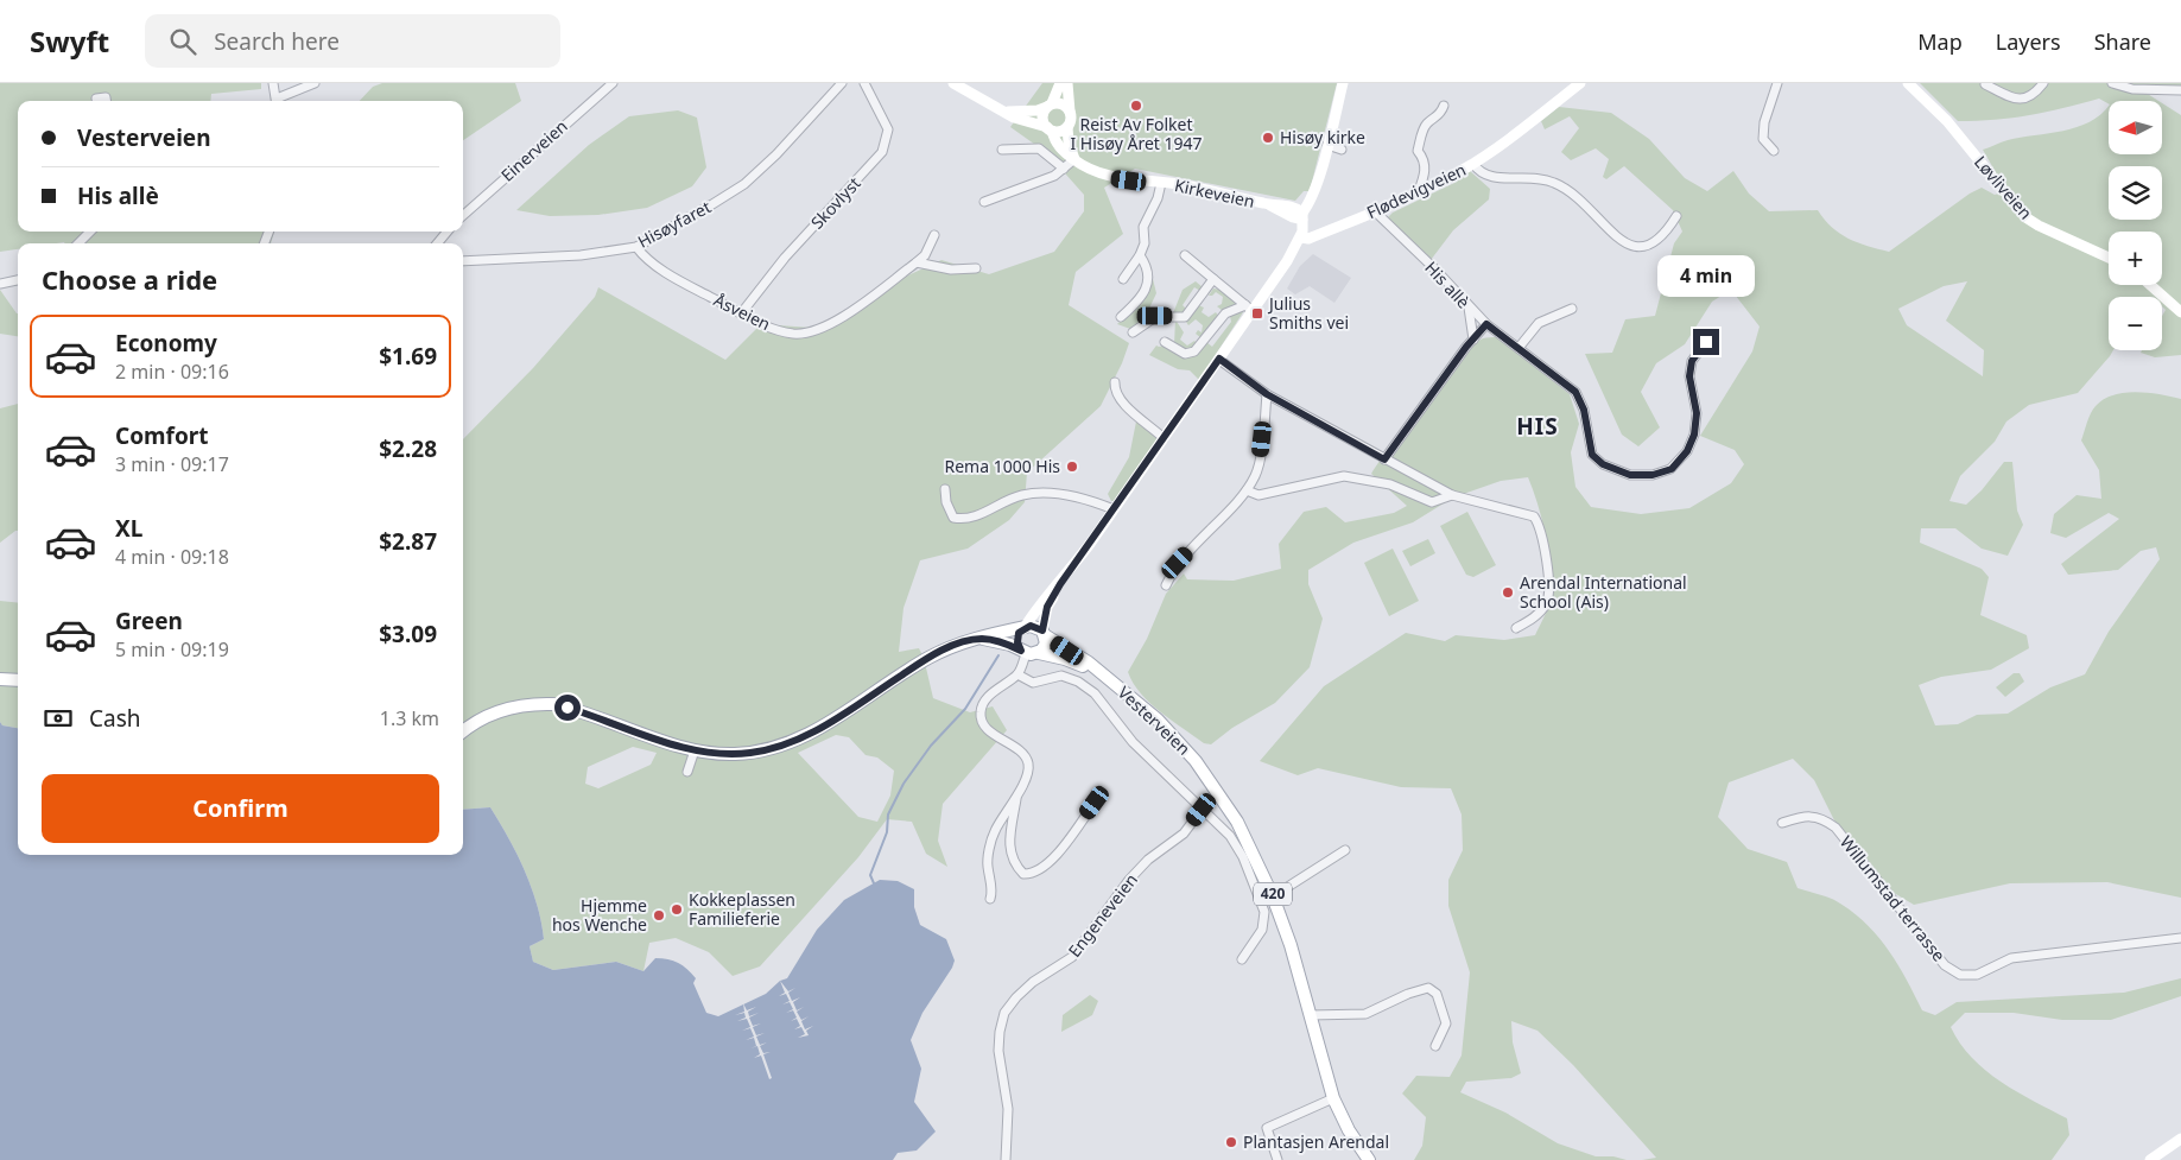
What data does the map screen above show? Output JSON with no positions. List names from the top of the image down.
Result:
{
  "streets": {
    "main road": [
      "Løvliveien",
      "Flødevigveien",
      "Kirkeveien",
      "Vesterveien",
      "420"
    ],
    "street": [
      "Einerveien",
      "Skovlyst",
      "Hisøyfaret",
      "His allè",
      "Åsveien",
      "Willumstad terrasse",
      "Engeneveien"
    ]
  },
  "crossings": [
    ["Flødevigveien", "His allè"],
    ["Skovlyst", "Åsveien"],
    ["Hisøyfaret", "Åsveien"],
    ["Vesterveien", "420"]
  ],
  "districts": ["HIS"],
  "places": {
    "other": [
      "Reist Av Folket I Hisøy Året 1947",
      "Hisøy kirke",
      "Rema 1000 His",
      "Arendal International School (Ais)",
      "Kokkeplassen Familieferie",
      "Hjemme hos Wenche",
      "Plantasjen Arendal"
    ],
    "transit": ["Julius Smiths vei"]
  },
  "north": "left",
  "page": {
    "header": "Swyft",
    "search": "Search here",
    "nav": ["Map", "Layers", "Share"],
    "map_buttons": ["+", "−"],
    "banner": ["Vesterveien", "His allè"],
    "heading": "Choose a ride",
    "bubble": "4 min",
    "list": [
      {
        "name": "Economy",
        "note": "2 min · 09:16",
        "value": "$1.69"
      },
      {
        "name": "Comfort",
        "note": "3 min · 09:17",
        "value": "$2.28"
      },
      {
        "name": "XL",
        "note": "4 min · 09:18",
        "value": "$2.87"
      },
      {
        "name": "Green",
        "note": "5 min · 09:19",
        "value": "$3.09"
      }
    ],
    "pay": ["Cash", "1.3 km"],
    "buttons": "Confirm"
  }
}
